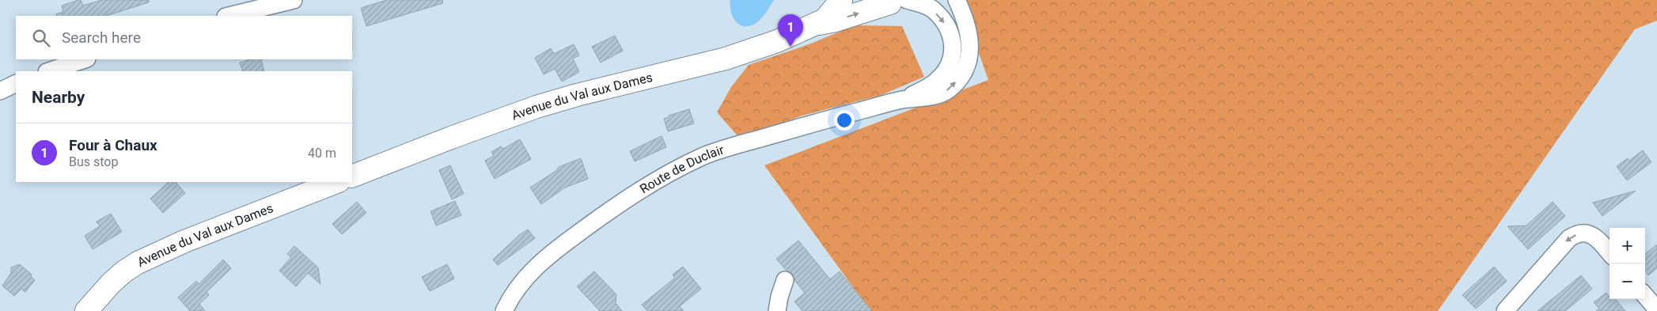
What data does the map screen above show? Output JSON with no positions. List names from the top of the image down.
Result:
{
  "streets": {
    "main road": ["Avenue du Val aux Dames"],
    "street": ["Route de Duclair"]
  },
  "crossings": [
    ["Avenue du Val aux Dames", "Route de Duclair"]
  ],
  "page": {
    "pins": "1",
    "search": "Search here",
    "heading": "Nearby",
    "list": [
      {
        "mark": "1",
        "name": "Four à Chaux",
        "note": "Bus stop",
        "value": "40 m"
      }
    ],
    "map_buttons": ["+", "−"]
  }
}
